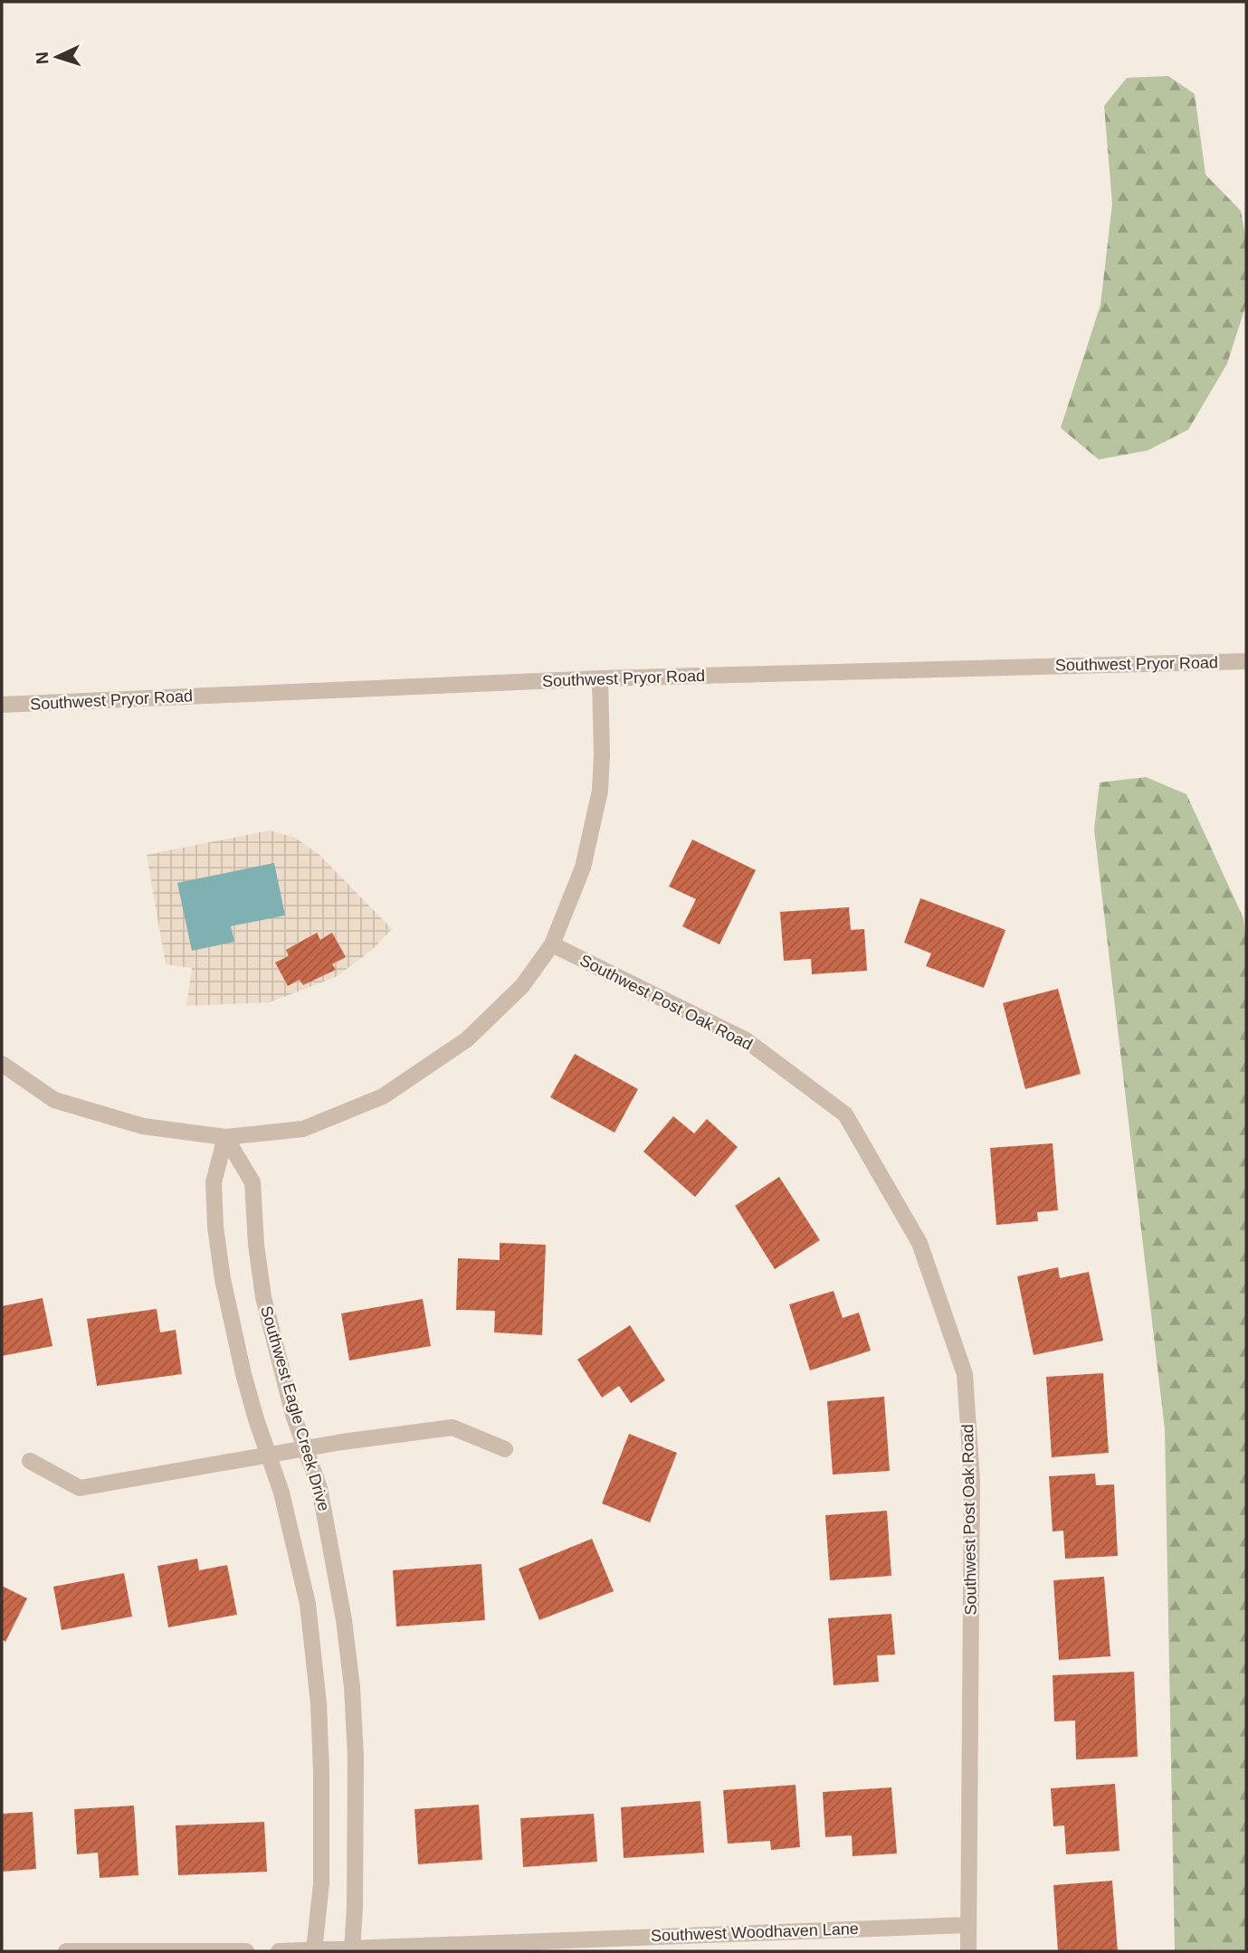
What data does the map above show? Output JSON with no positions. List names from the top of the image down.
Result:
{
  "streets": {
    "street": [
      "Southwest Pryor Road",
      "Southwest Post Oak Road",
      "Southwest Eagle Creek Drive",
      "Southwest Woodhaven Lane"
    ]
  },
  "crossings": [
    ["Southwest Post Oak Road", "Southwest Woodhaven Lane"],
    ["Southwest Eagle Creek Drive", "Southwest Woodhaven Lane"]
  ],
  "north": "left"
}
